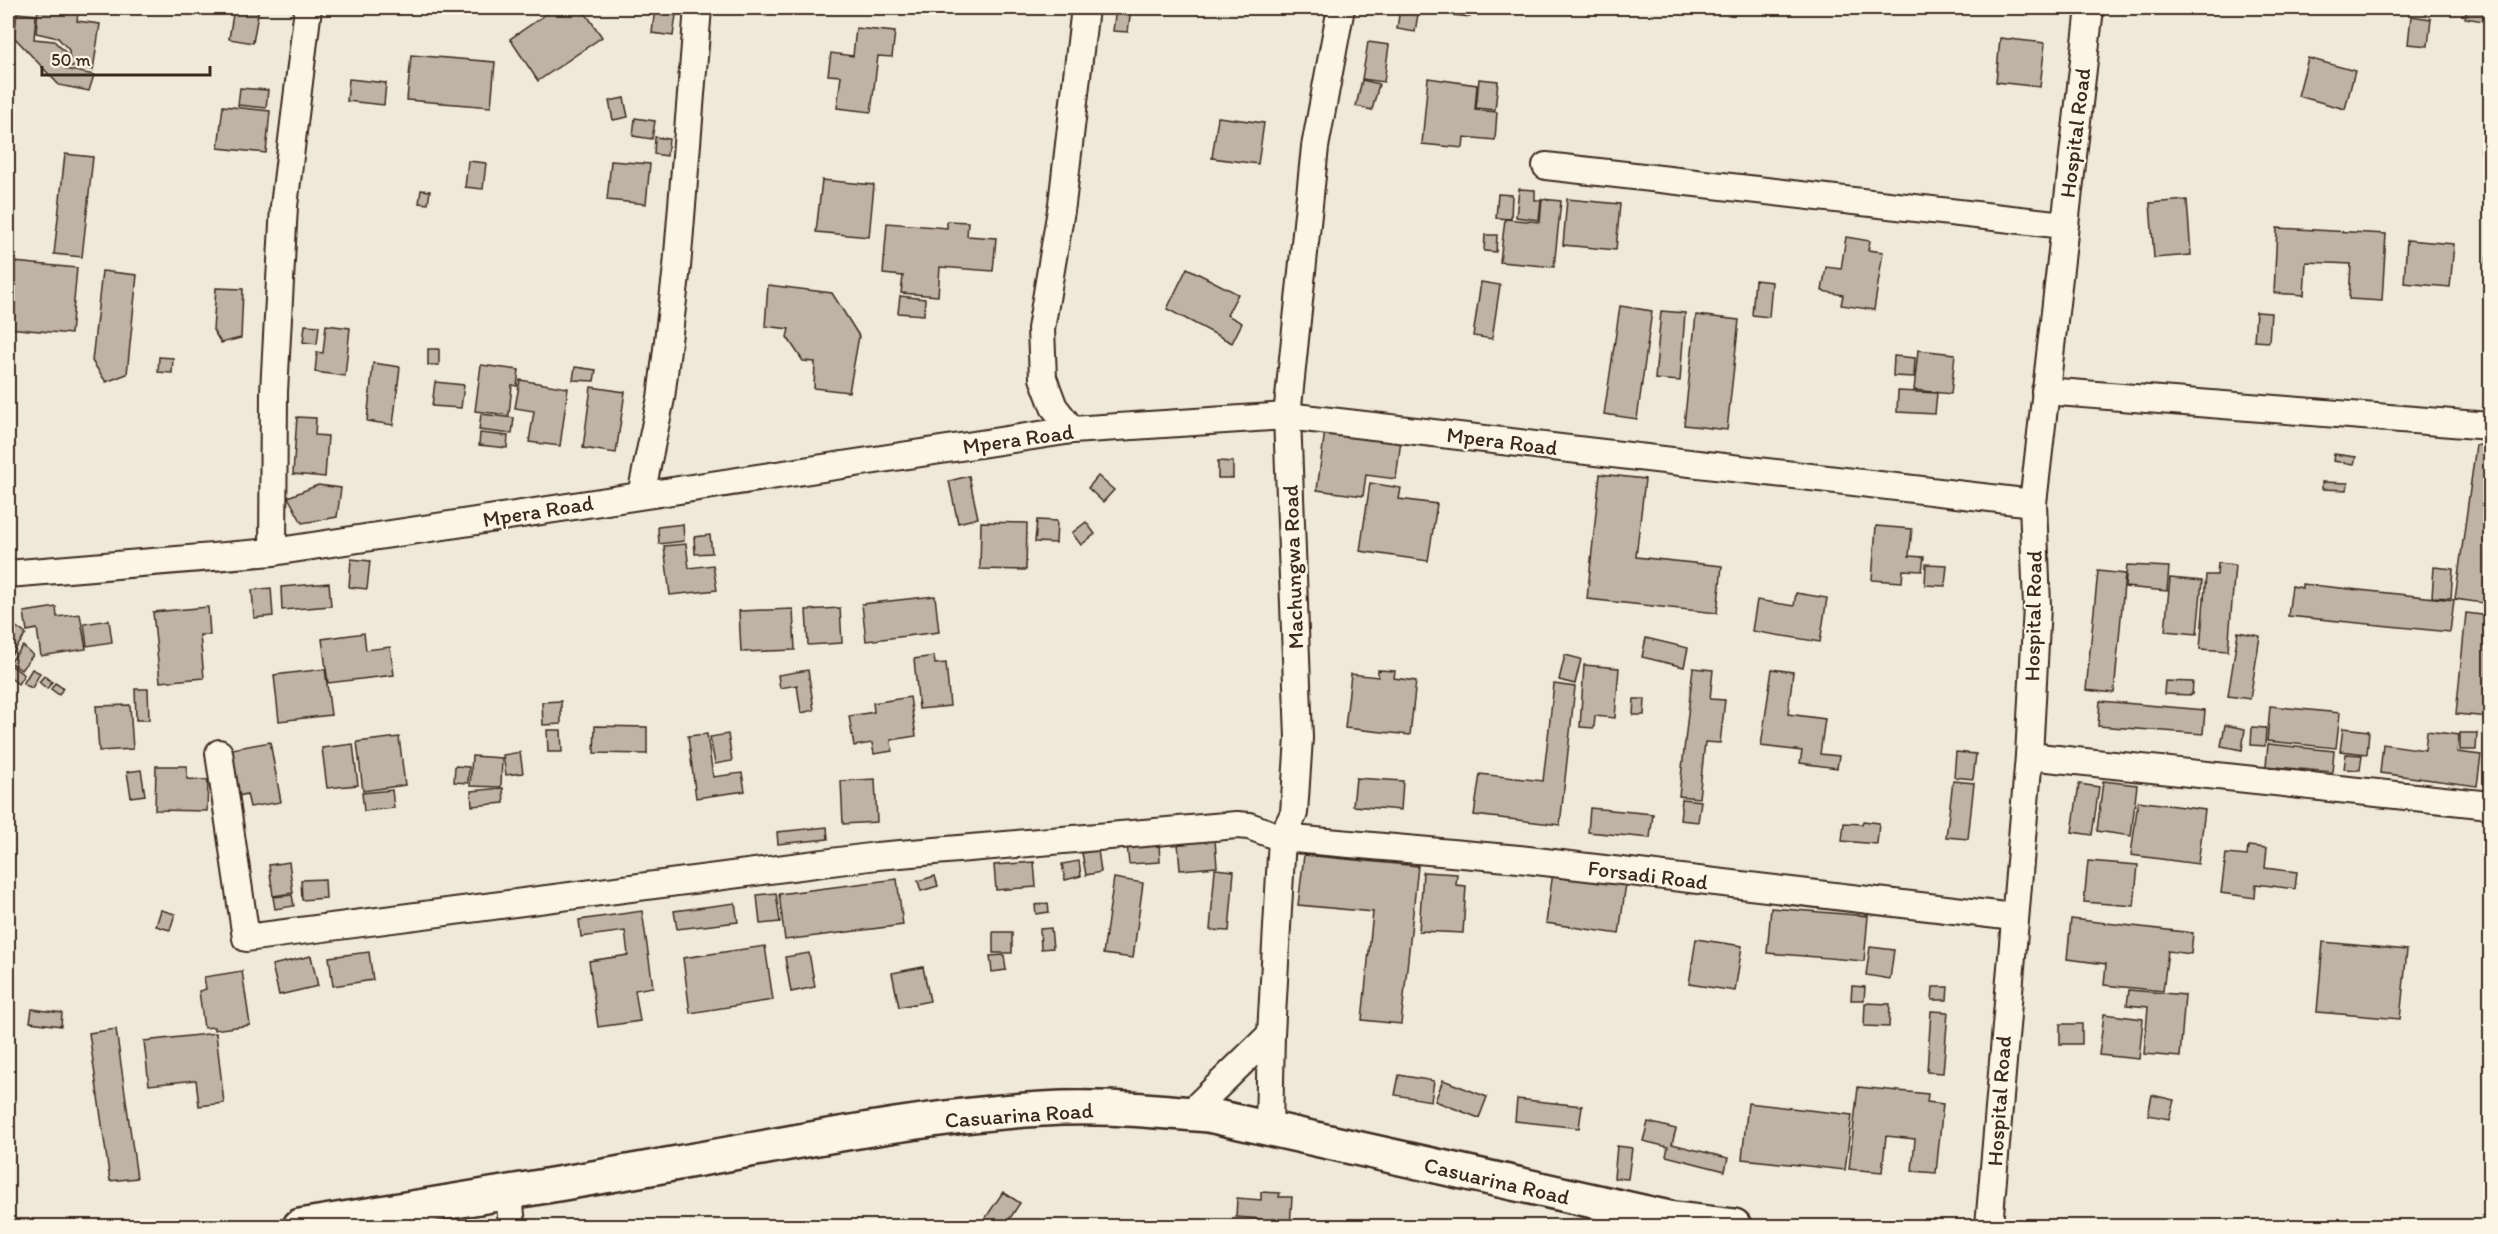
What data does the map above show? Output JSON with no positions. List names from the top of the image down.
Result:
{
  "streets": {
    "street": [
      "Hospital Road",
      "Mpera Road",
      "Machungwa Road",
      "Forsadi Road",
      "Casuarina Road"
    ]
  },
  "crossings": [
    ["Hospital Road", "Mpera Road"],
    ["Hospital Road", "Forsadi Road"],
    ["Mpera Road", "Machungwa Road"],
    ["Machungwa Road", "Forsadi Road"],
    ["Machungwa Road", "Casuarina Road"]
  ],
  "scale_bar": "50 m"
}
